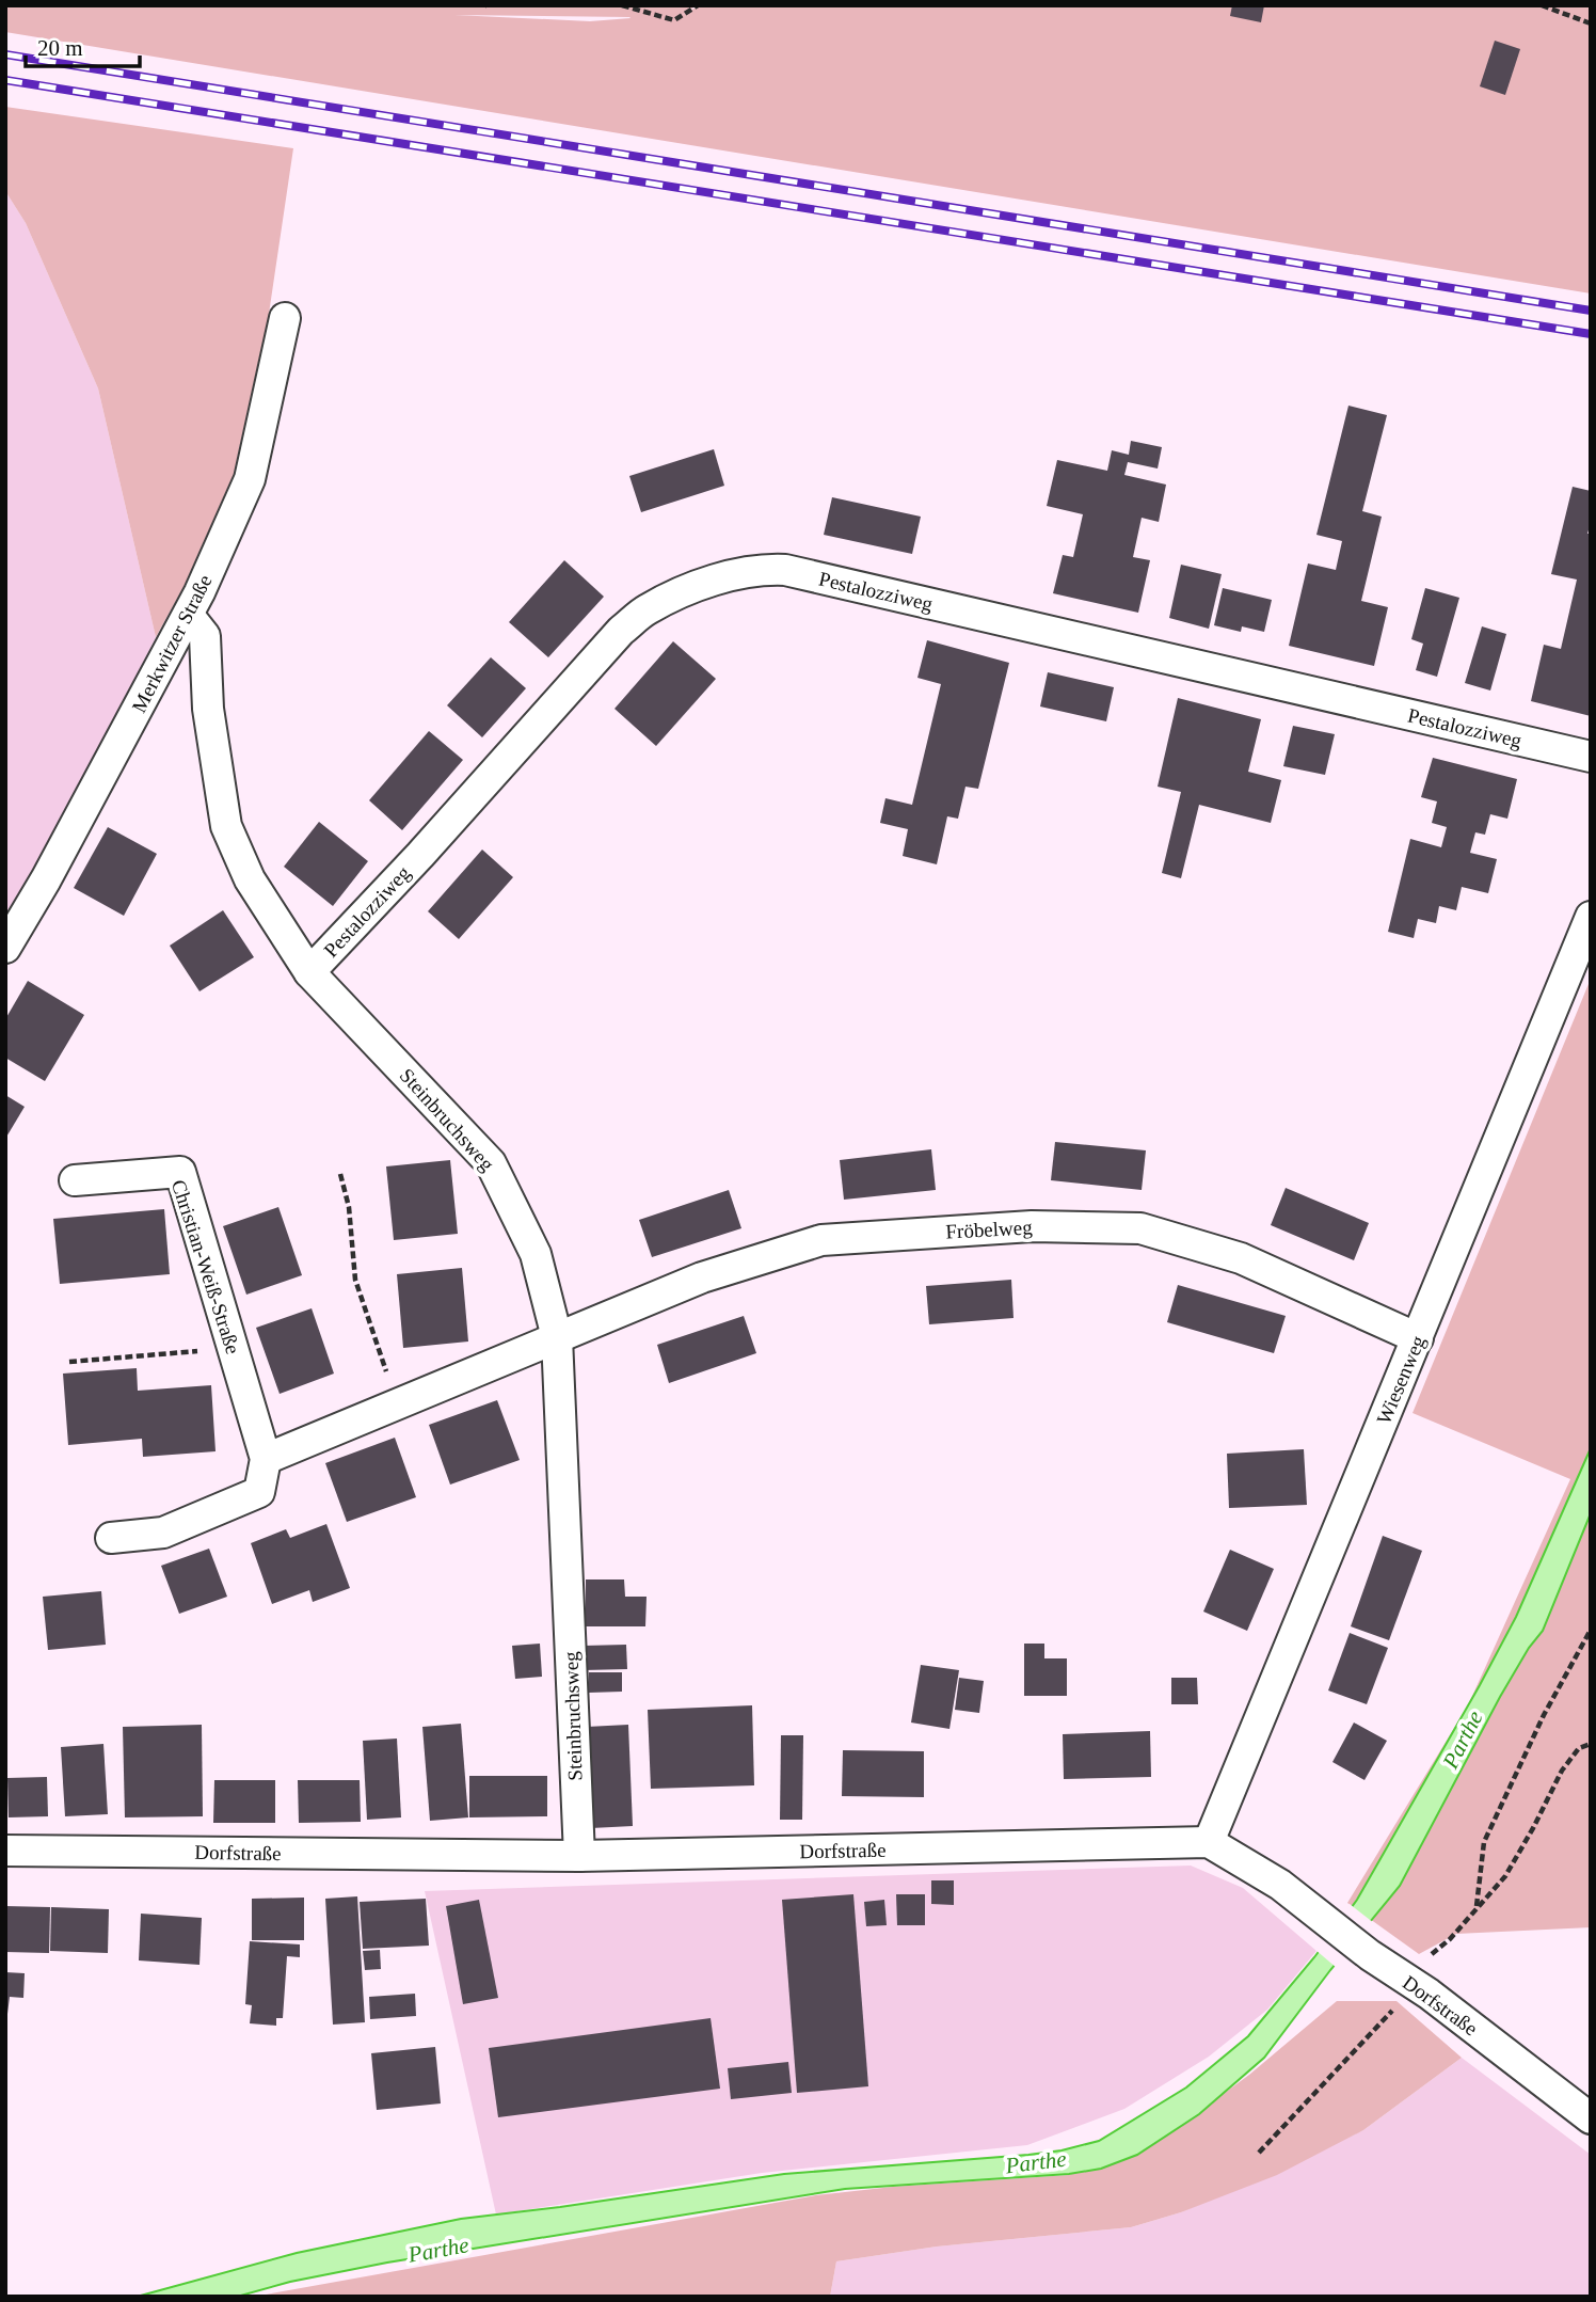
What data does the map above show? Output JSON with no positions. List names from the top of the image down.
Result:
{
  "streets": {
    "street": [
      "Pestalozziweg",
      "Merkwitzer Straße",
      "Steinbruchsweg",
      "Fröbelweg",
      "Christian-Weiß-Straße",
      "Wiesenweg",
      "Dorfstraße"
    ]
  },
  "crossings": [
    ["Pestalozziweg", "Steinbruchsweg"],
    ["Merkwitzer Straße", "Steinbruchsweg"],
    ["Steinbruchsweg", "Fröbelweg"],
    ["Steinbruchsweg", "Dorfstraße"],
    ["Fröbelweg", "Wiesenweg"],
    ["Wiesenweg", "Dorfstraße"]
  ],
  "water": ["Parthe"],
  "scale_bar": "20 m"
}
